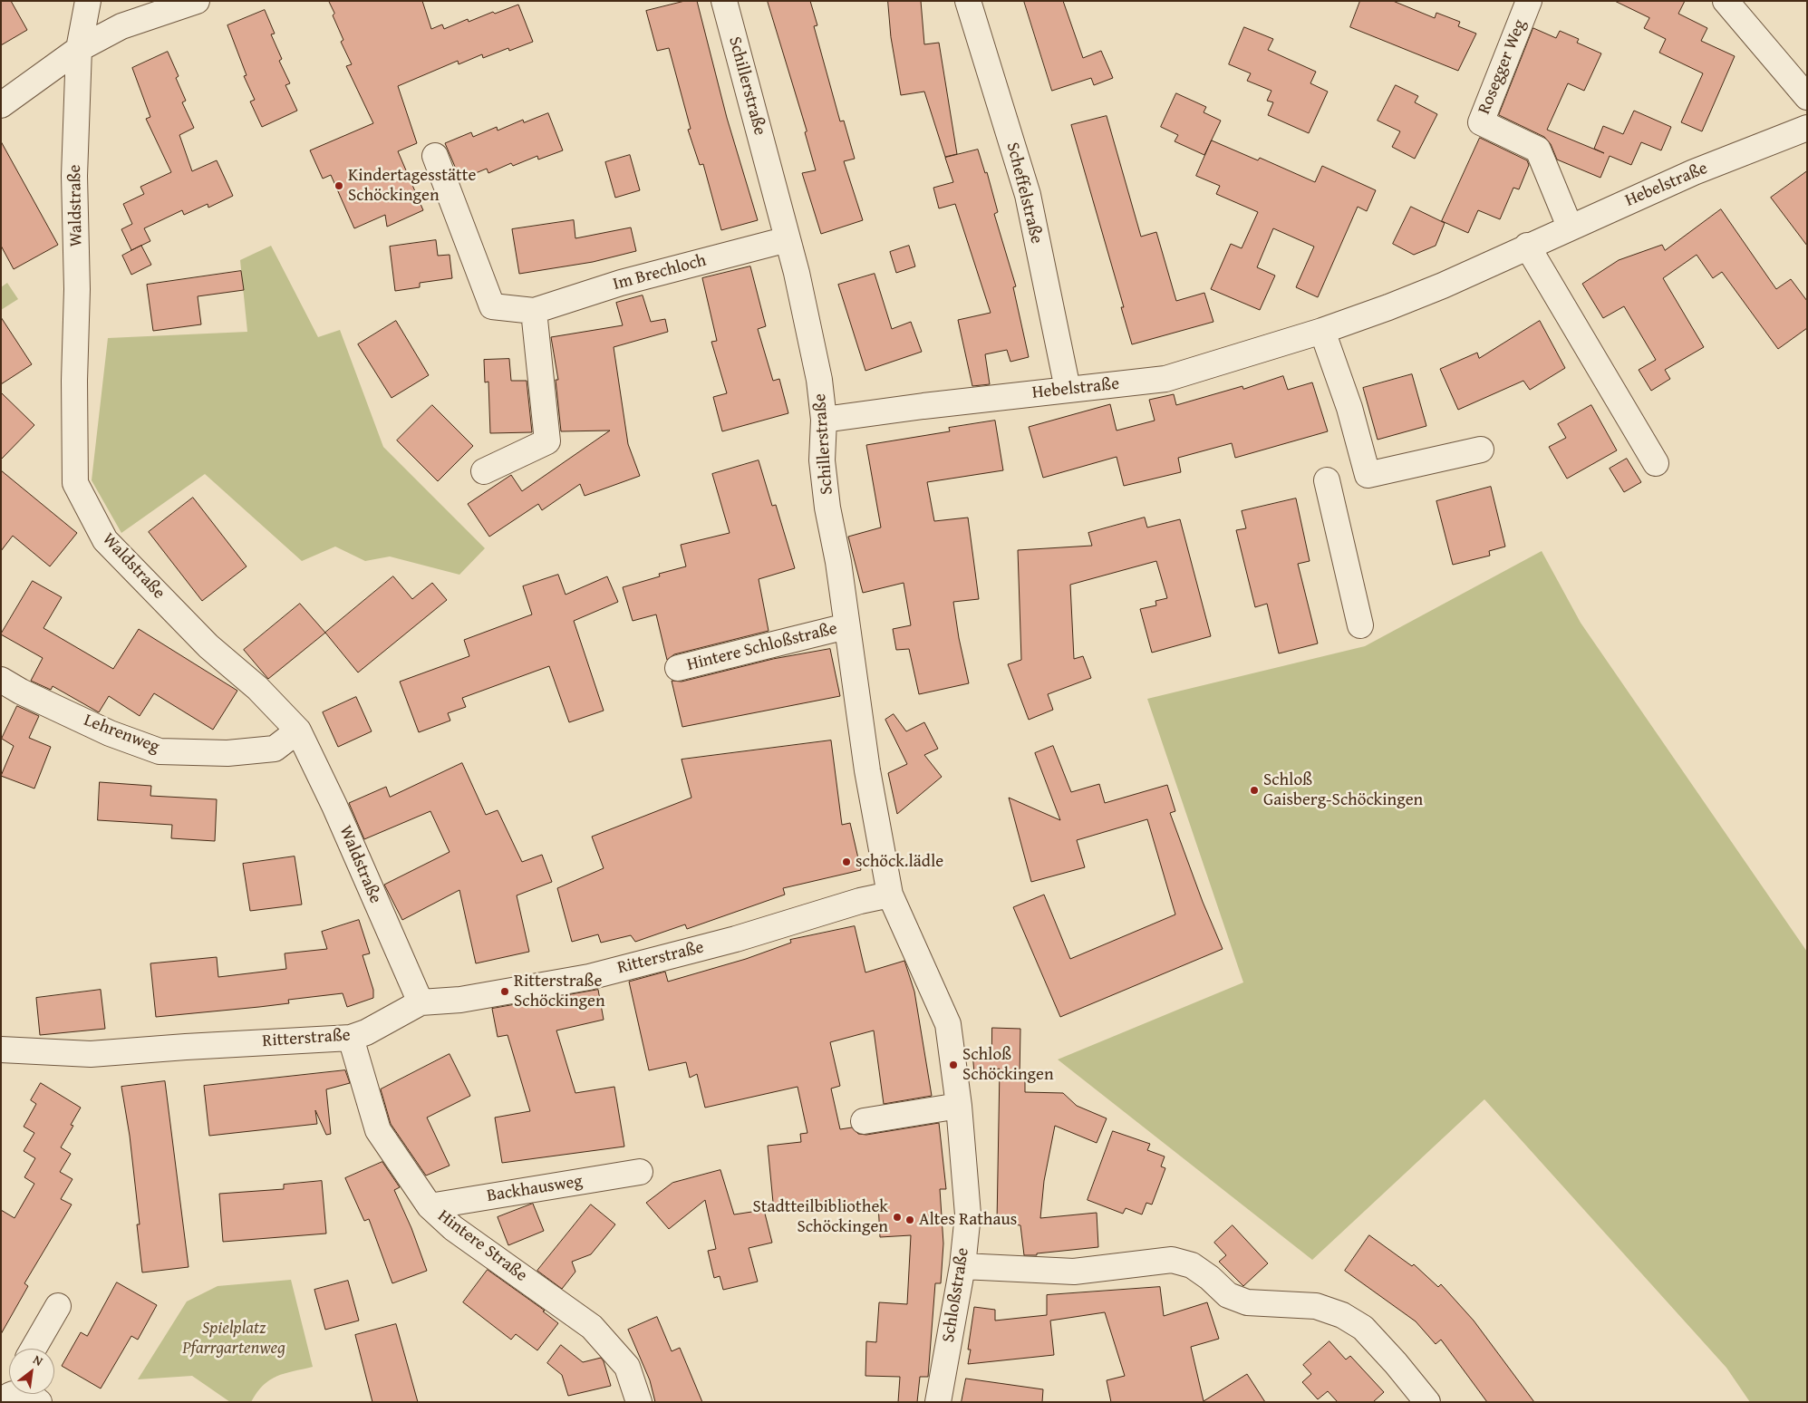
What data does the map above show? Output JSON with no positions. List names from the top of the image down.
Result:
{
  "streets": {
    "street": [
      "Rosegger Weg",
      "Schillerstraße",
      "Hebelstraße",
      "Scheffelstraße",
      "Waldstraße",
      "Im Brechloch",
      "Hintere Schloßstraße",
      "Lehrenweg",
      "Ritterstraße",
      "Backhausweg",
      "Hintere Straße",
      "Schloßstraße"
    ]
  },
  "crossings": [
    ["Rosegger Weg", "Hebelstraße"],
    ["Schillerstraße", "Hebelstraße"],
    ["Schillerstraße", "Im Brechloch"],
    ["Schillerstraße", "Hintere Schloßstraße"],
    ["Schillerstraße", "Ritterstraße"],
    ["Schillerstraße", "Schloßstraße"],
    ["Hebelstraße", "Scheffelstraße"],
    ["Waldstraße", "Lehrenweg"],
    ["Waldstraße", "Ritterstraße"],
    ["Ritterstraße", "Hintere Straße"],
    ["Ritterstraße", "Schloßstraße"],
    ["Backhausweg", "Hintere Straße"]
  ],
  "parks": ["Spielplatz Pfarrgartenweg"],
  "places": [
    "Kindertagesstätte Schöckingen",
    "Schloß Gaisberg-Schöckingen",
    "schöck.lädle",
    "Ritterstraße Schöckingen",
    "Schloß Schöckingen",
    "Stadtteilbibliothek Schöckingen",
    "Altes Rathaus"
  ],
  "north": "top right"
}
